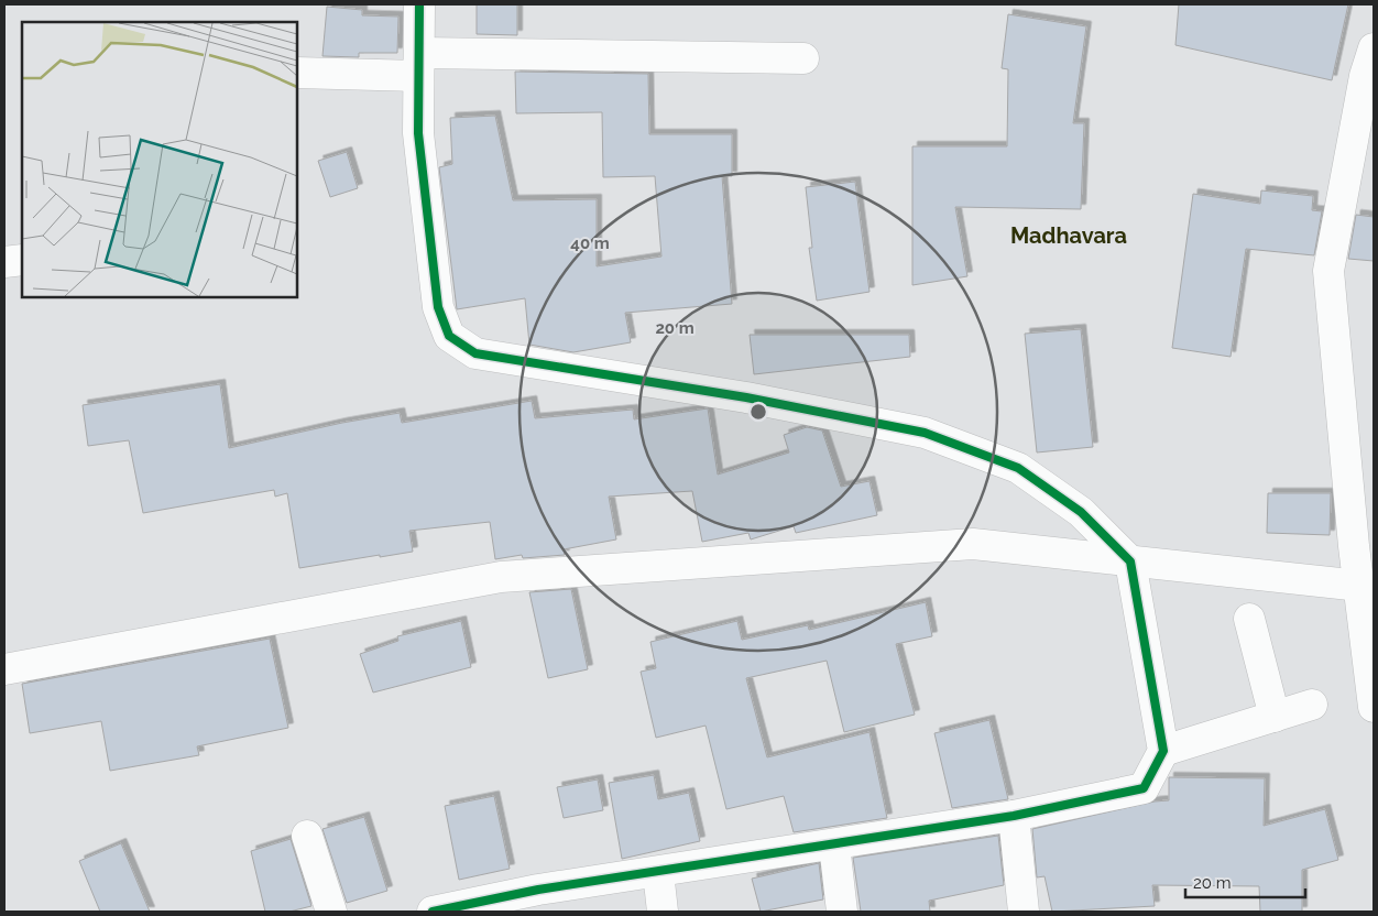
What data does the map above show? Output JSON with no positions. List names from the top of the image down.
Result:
{
  "districts": ["Madhavara"],
  "scale_bar": "20 m",
  "rings": ["40 m", "20 m"]
}
